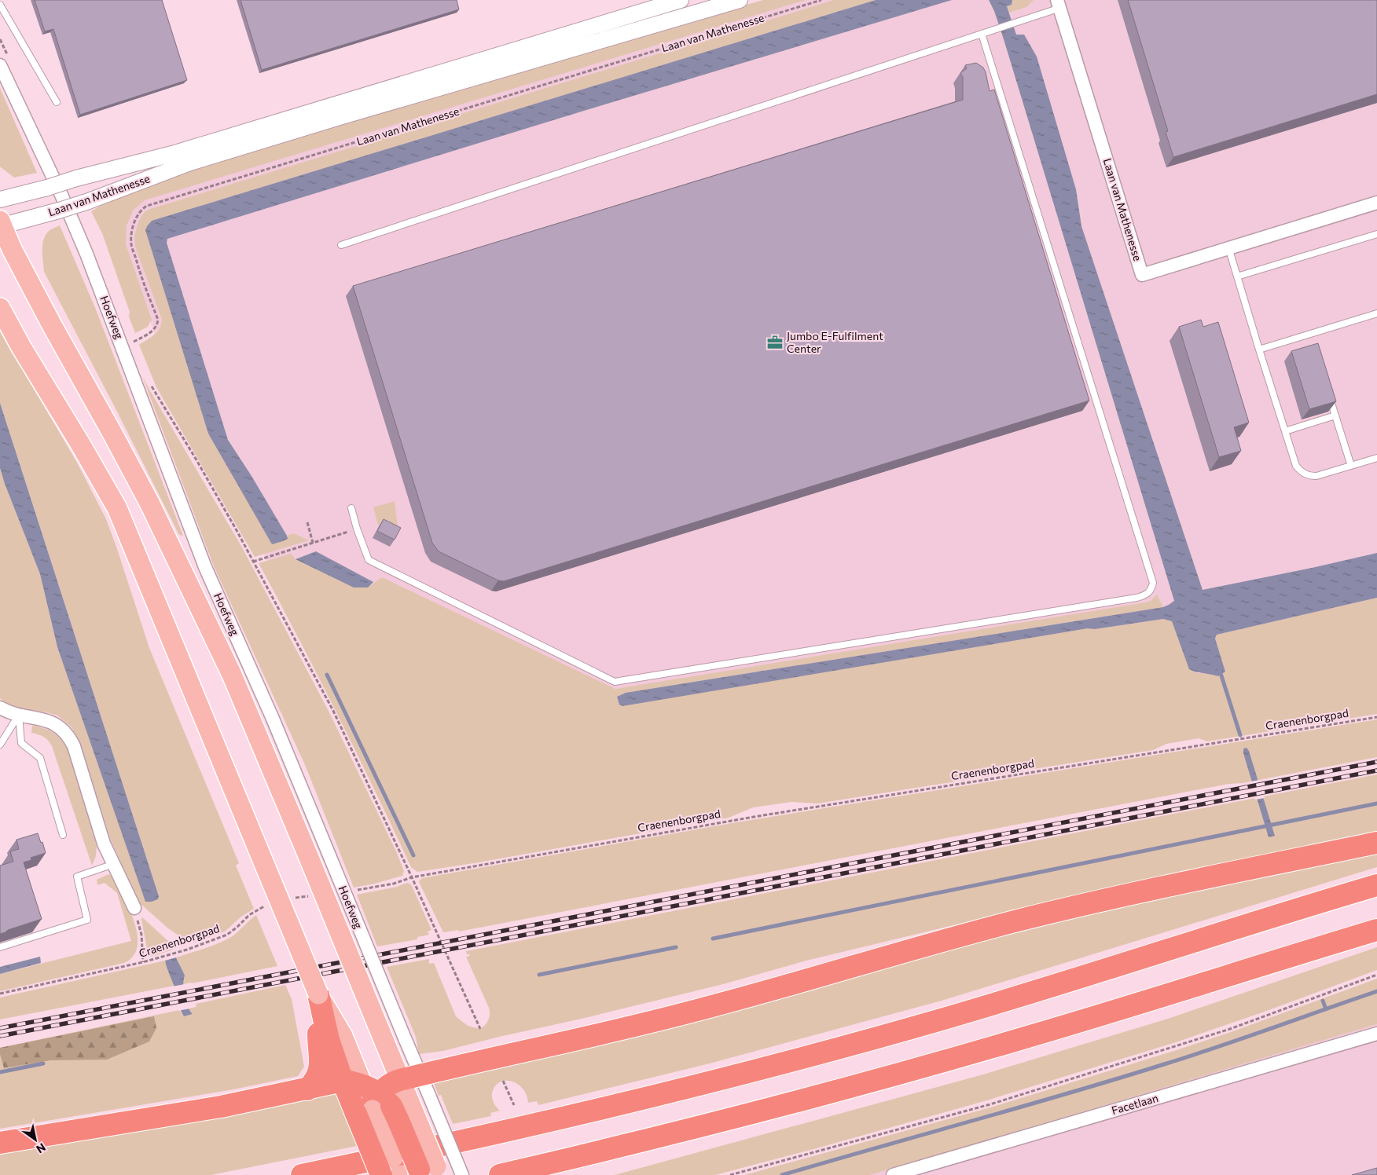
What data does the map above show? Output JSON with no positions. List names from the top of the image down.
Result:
{
  "streets": {
    "main road": ["Hoefweg"],
    "street": ["Laan van Mathenesse", "Facetlaan"],
    "path": ["Craenenborgpad"]
  },
  "crossings": [
    ["Laan van Mathenesse", "Hoefweg"]
  ],
  "places": {
    "office": ["Jumbo E-Fulfilment Center"]
  },
  "north": "bottom right"
}
